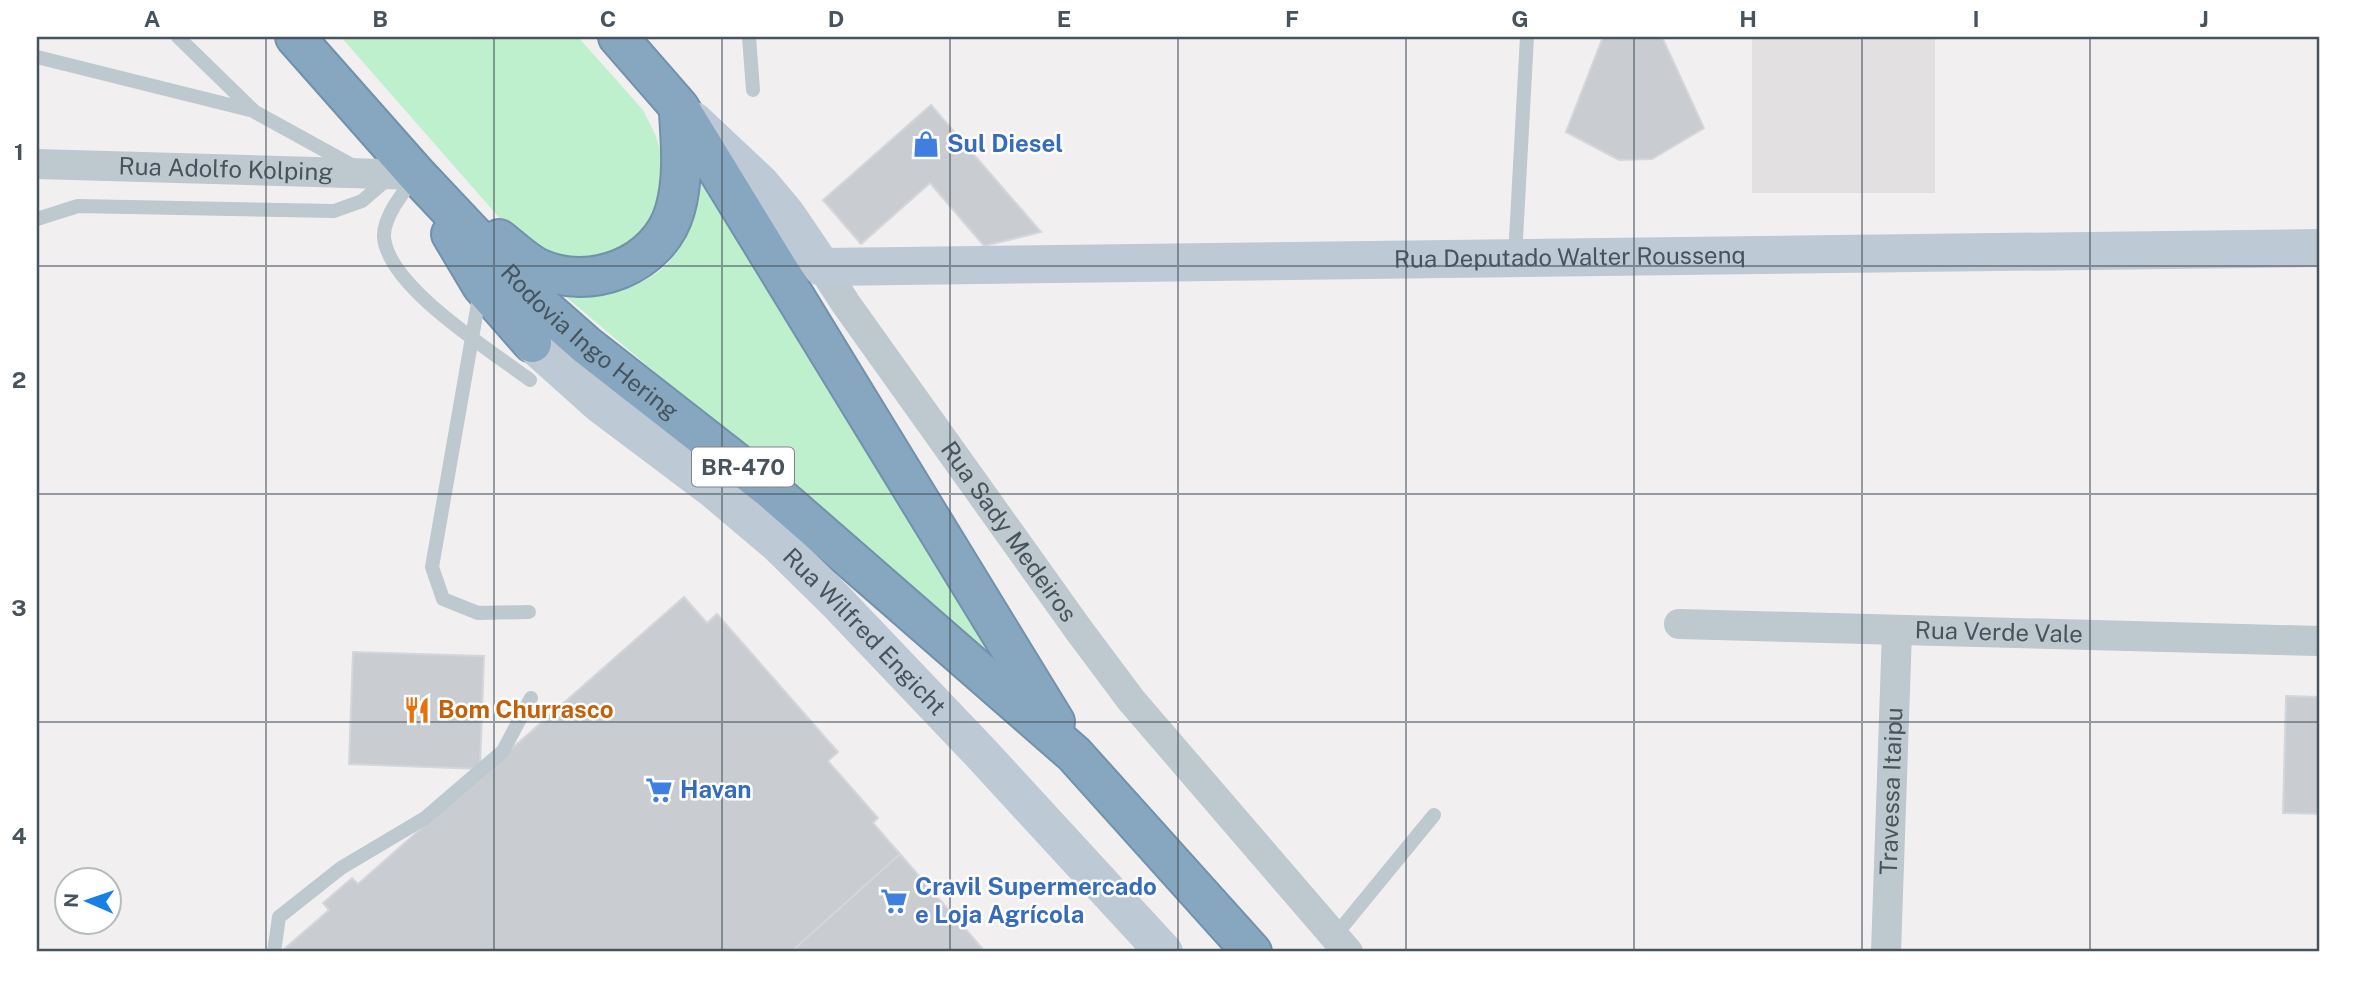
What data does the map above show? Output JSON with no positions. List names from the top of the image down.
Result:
{
  "streets": {
    "highway": ["Rodovia Ingo Hering", "BR-470"],
    "street": [
      "Rua Adolfo Kolping",
      "Rua Deputado Walter Roussenq",
      "Rua Sady Medeiros",
      "Rua Wilfred Engicht",
      "Rua Verde Vale",
      "Travessa Itaipu"
    ]
  },
  "crossings": [
    ["Rua Adolfo Kolping", "Rodovia Ingo Hering"],
    ["Rua Deputado Walter Roussenq", "Rua Sady Medeiros"],
    ["Rodovia Ingo Hering", "Rua Sady Medeiros"],
    ["Rua Verde Vale", "Travessa Itaipu"]
  ],
  "places": {
    "shop": ["Sul Diesel"],
    "restaurant": ["Bom Churrasco"],
    "supermarket": ["Havan", "Cravil Supermercado e Loja Agrícola"]
  },
  "north": "left",
  "grid": {
    "columns": [
      "A",
      "B",
      "C",
      "D",
      "E",
      "F",
      "G",
      "H",
      "I",
      "J"
    ],
    "rows": [
      "1",
      "2",
      "3",
      "4"
    ]
  }
}
